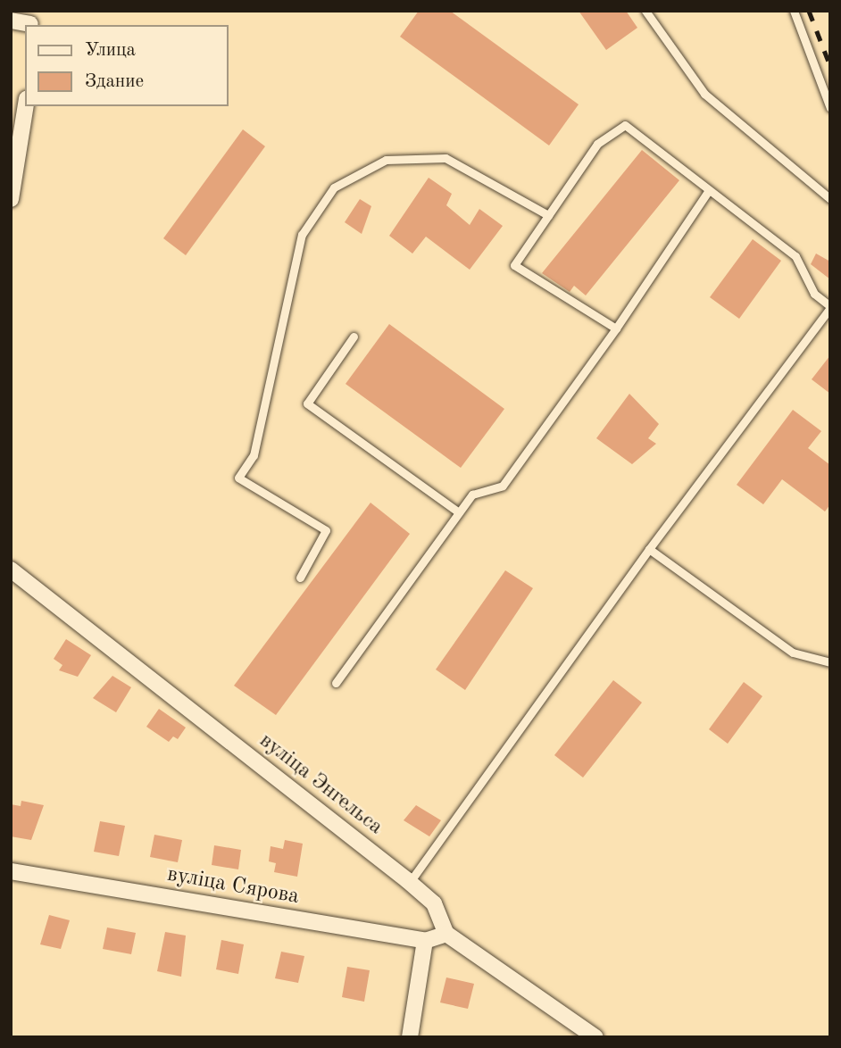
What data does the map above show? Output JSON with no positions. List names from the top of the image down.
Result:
{
  "streets": {
    "street": ["вуліца Энгельса", "вуліца Сярова"]
  },
  "crossings": [
    ["вуліца Энгельса", "вуліца Сярова"]
  ],
  "legend": ["Улица", "Здание"]
}
